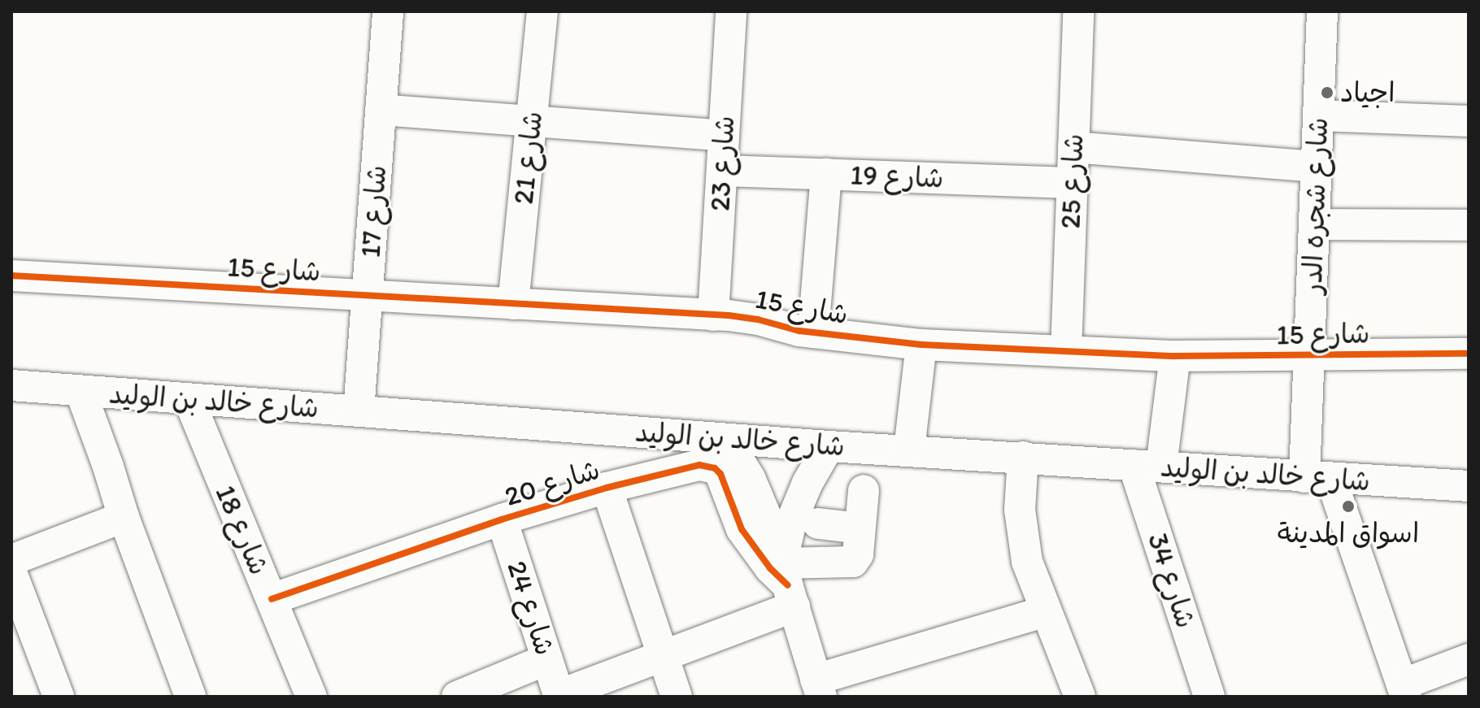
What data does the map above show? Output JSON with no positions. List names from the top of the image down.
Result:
{
  "streets": {
    "street": [
      "شارع 21",
      "شارع 23",
      "شارع 19",
      "شارع 25",
      "شارع شجره الدر",
      "شارع 17",
      "شارع 15",
      "شارع خالد بن الوليد",
      "شارع 20",
      "شارع 18",
      "شارع 34",
      "شارع 24"
    ]
  },
  "crossings": [
    ["شارع 21", "شارع 15"],
    ["شارع 23", "شارع 19"],
    ["شارع 23", "شارع 15"],
    ["شارع 19", "شارع 25"],
    ["شارع 25", "شارع 15"],
    ["شارع شجره الدر", "شارع 15"],
    ["شارع شجره الدر", "شارع خالد بن الوليد"],
    ["شارع 17", "شارع 15"],
    ["شارع 17", "شارع خالد بن الوليد"],
    ["شارع خالد بن الوليد", "شارع 18"],
    ["شارع خالد بن الوليد", "شارع 34"],
    ["شارع 20", "شارع 18"],
    ["شارع 20", "شارع 24"]
  ],
  "places": ["اجياد", "اسواق المدينة"]
}
